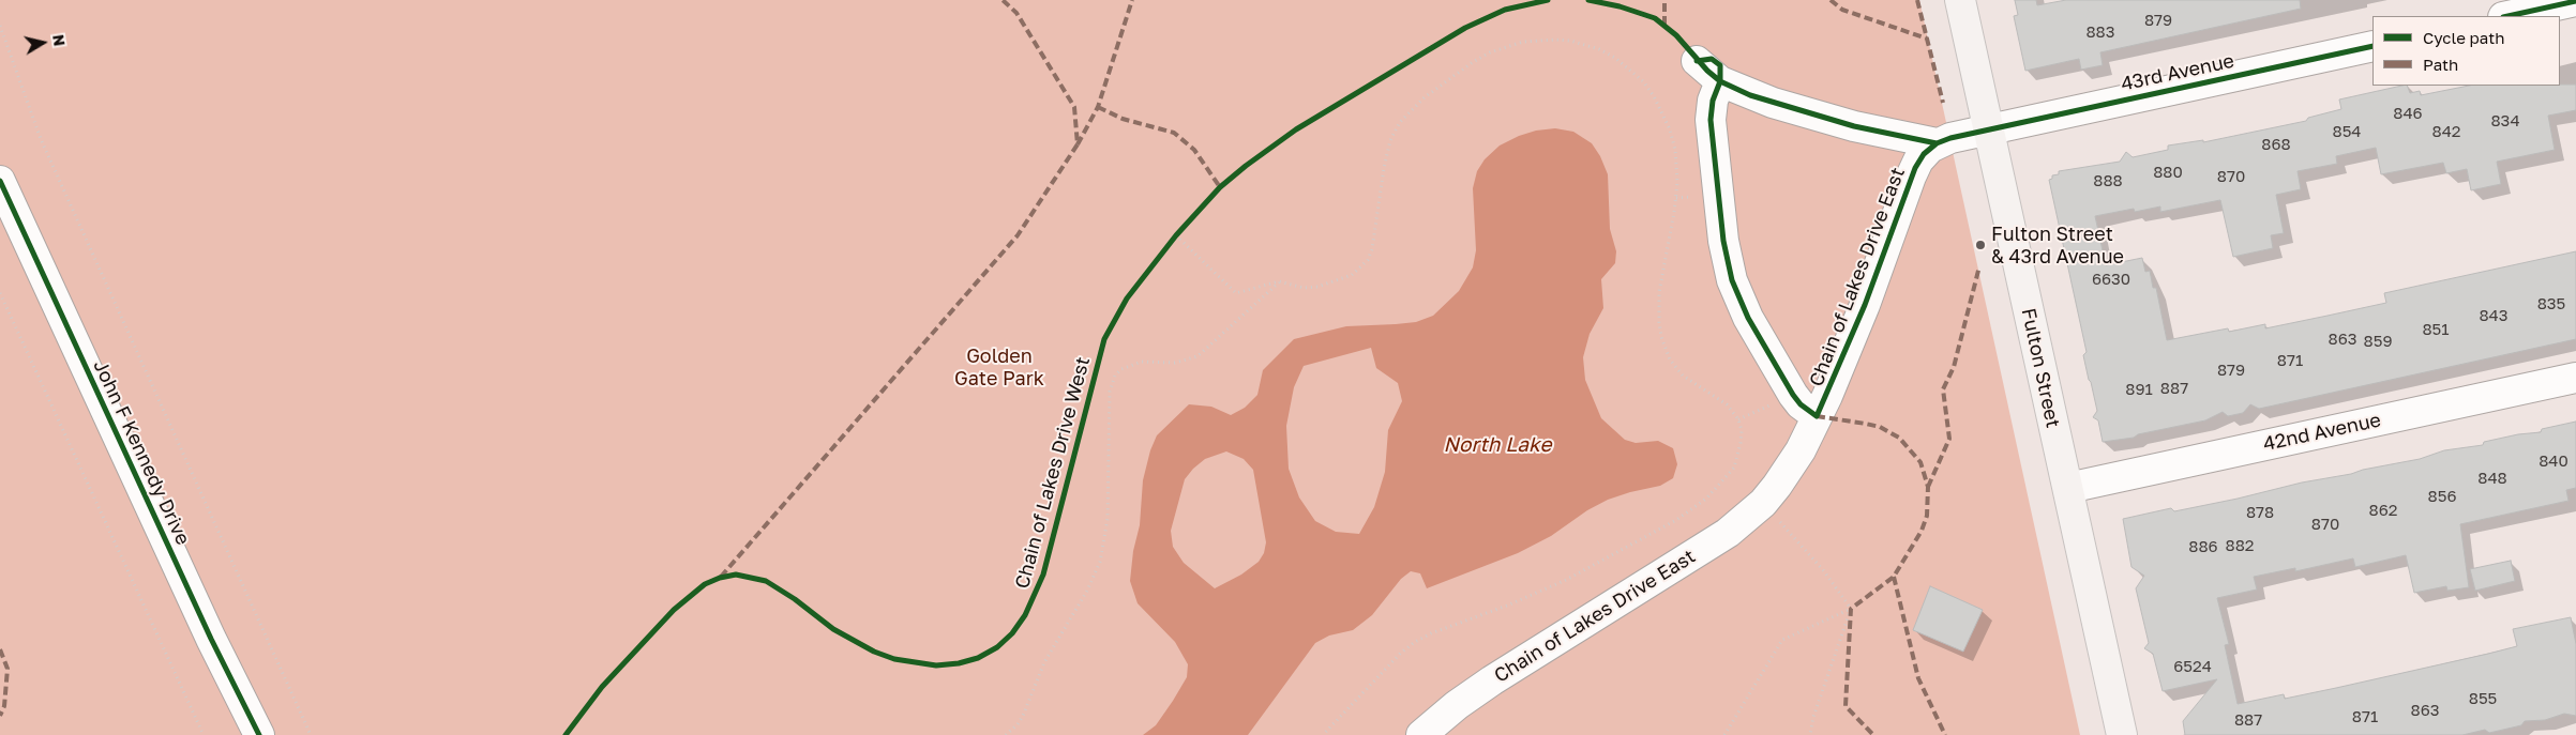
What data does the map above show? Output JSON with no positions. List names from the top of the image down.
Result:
{
  "streets": {
    "main road": ["Fulton Street"],
    "street": [
      "43rd Avenue",
      "Chain of Lakes Drive East",
      "42nd Avenue",
      "John F Kennedy Drive"
    ],
    "cycle path": ["Chain of Lakes Drive West"]
  },
  "crossings": [
    ["43rd Avenue", "Chain of Lakes Drive East"],
    ["43rd Avenue", "Fulton Street"],
    ["Chain of Lakes Drive East", "Fulton Street"],
    ["Fulton Street", "42nd Avenue"]
  ],
  "water": ["North Lake"],
  "parks": ["Golden Gate Park"],
  "places": ["Fulton Street & 43rd Avenue"],
  "house_numbers": [
    "879",
    "883",
    "846",
    "834",
    "854",
    "842",
    "868",
    "880",
    "870",
    "888",
    "6630",
    "835",
    "843",
    "851",
    "863",
    "859",
    "871",
    "879",
    "887",
    "891",
    "840",
    "848",
    "856",
    "862",
    "878",
    "870",
    "882",
    "886",
    "6524",
    "855",
    "863",
    "871",
    "887"
  ],
  "legend": ["Cycle path", "Path"],
  "north": "right"
}
